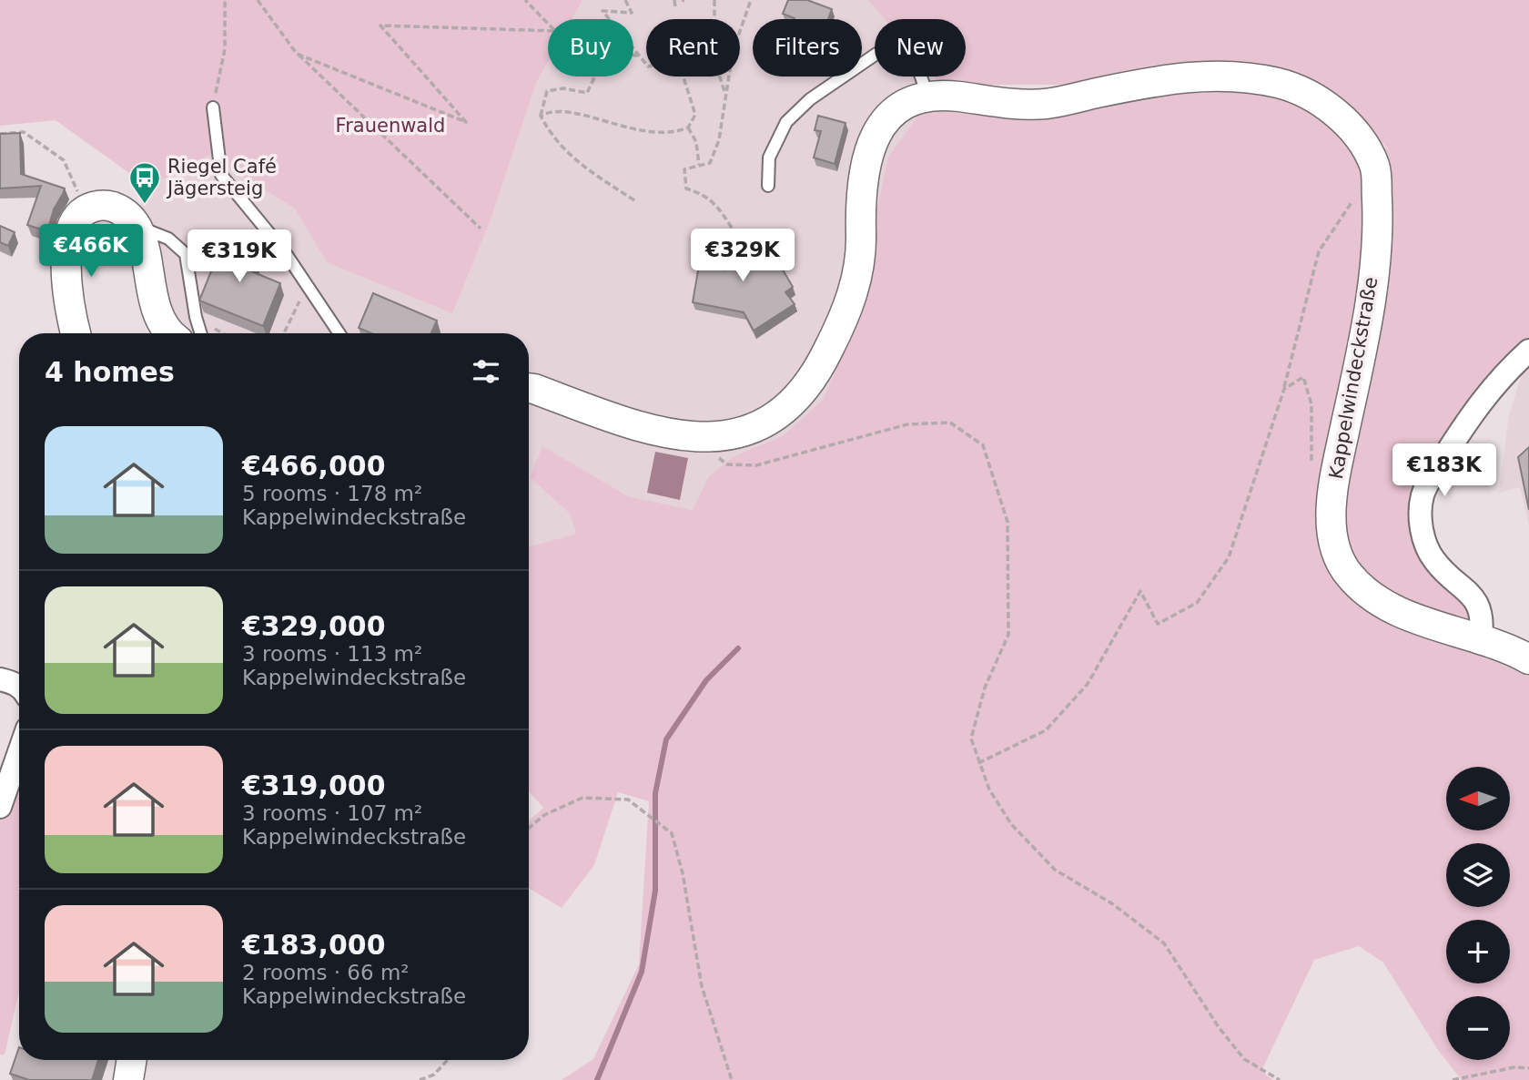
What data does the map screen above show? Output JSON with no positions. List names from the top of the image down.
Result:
{
  "streets": {
    "street": ["Kappelwindeckstraße"]
  },
  "parks": ["Frauenwald"],
  "places": {
    "bus stop": ["Riegel Café Jägersteig"]
  },
  "north": "left",
  "page": {
    "chip": [
      "Buy",
      "Rent",
      "Filters",
      "New"
    ],
    "price": [
      "€466K",
      "€329K",
      "€319K",
      "€183K"
    ],
    "heading": "4 homes",
    "list": [
      {
        "name": "€466,000",
        "note": "5 rooms · 178 m² · Kappelwindeckstraße"
      },
      {
        "name": "€329,000",
        "note": "3 rooms · 113 m² · Kappelwindeckstraße"
      },
      {
        "name": "€319,000",
        "note": "3 rooms · 107 m² · Kappelwindeckstraße"
      },
      {
        "name": "€183,000",
        "note": "2 rooms · 66 m² · Kappelwindeckstraße"
      }
    ],
    "map_buttons": ["+", "−"]
  }
}
